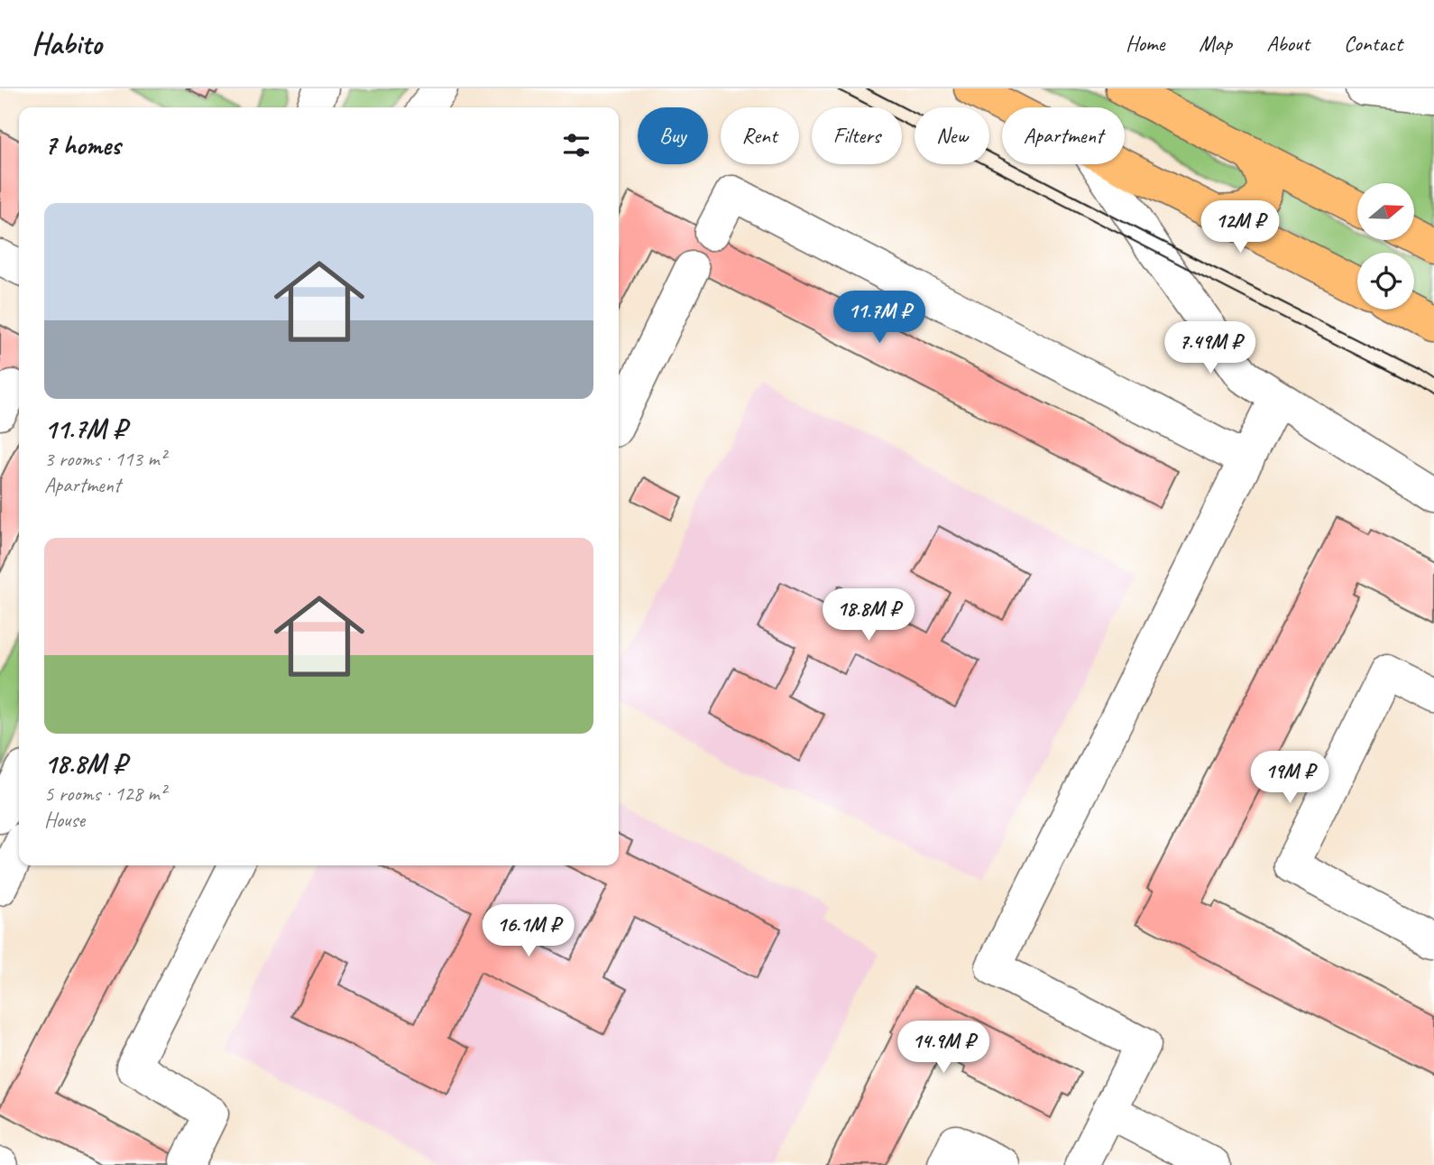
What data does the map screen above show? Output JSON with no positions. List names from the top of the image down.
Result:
{
  "north": "right",
  "page": {
    "header": "Habito",
    "nav": [
      "Home",
      "Map",
      "About",
      "Contact"
    ],
    "chip": [
      "Buy",
      "Rent",
      "Filters",
      "New",
      "Apartment"
    ],
    "heading": "7 homes",
    "list": [
      {
        "name": "11.7M ₽",
        "note": "3 rooms · 113 m² · Apartment"
      },
      {
        "name": "18.8M ₽",
        "note": "5 rooms · 128 m² · House"
      }
    ],
    "price": [
      "12M ₽",
      "11.7M ₽",
      "7.49M ₽",
      "18.8M ₽",
      "19M ₽",
      "16.1M ₽",
      "14.9M ₽"
    ]
  }
}
